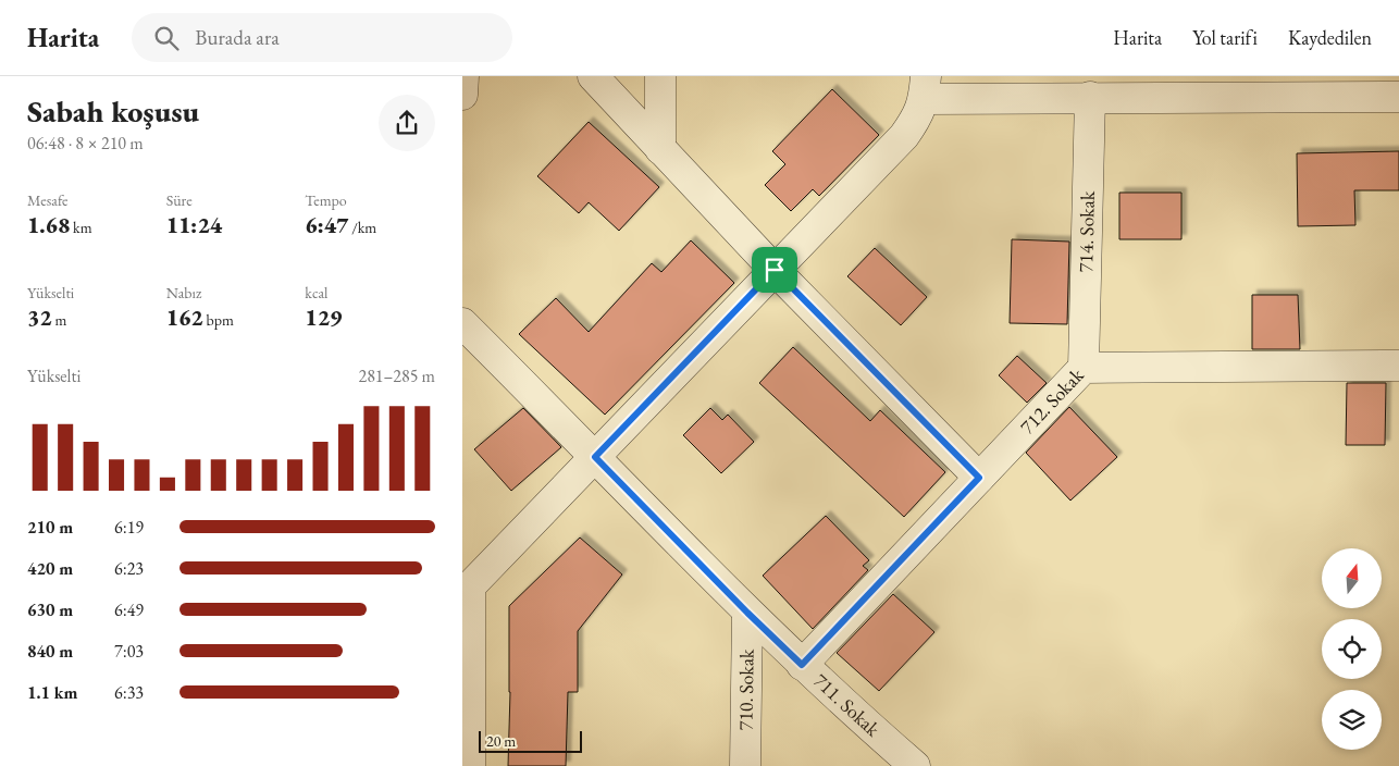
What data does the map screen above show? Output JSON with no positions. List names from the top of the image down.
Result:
{
  "streets": {
    "street": [
      "714. Sokak",
      "712. Sokak",
      "710. Sokak",
      "711. Sokak"
    ]
  },
  "crossings": [
    ["714. Sokak", "712. Sokak"],
    ["712. Sokak", "711. Sokak"],
    ["710. Sokak", "711. Sokak"]
  ],
  "scale_bar": "20 m",
  "north": "top",
  "page": {
    "header": "Harita",
    "search": "Burada ara",
    "nav": ["Harita", "Yol tarifi", "Kaydedilen"],
    "heading": ["Sabah koşusu", "06:48 · 8 × 210 m"],
    "stats": [
      ["Mesafe", "1.68 km"],
      ["Süre", "11:24"],
      ["Tempo", "6:47 /km"],
      ["Yükselti", "32 m"],
      ["Nabız", "162 bpm"],
      ["kcal", "129"]
    ],
    "chart": ["Yükselti", "281–285 m"],
    "list": [
      {
        "name": "210 m",
        "note": "6:19"
      },
      {
        "name": "420 m",
        "note": "6:23"
      },
      {
        "name": "630 m",
        "note": "6:49"
      },
      {
        "name": "840 m",
        "note": "7:03"
      },
      {
        "name": "1.1 km",
        "note": "6:33"
      }
    ],
    "scale": "20 m"
  }
}
